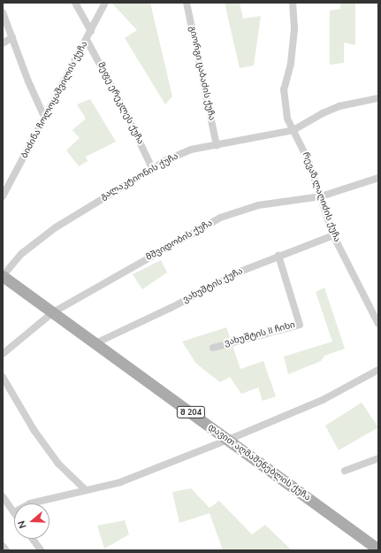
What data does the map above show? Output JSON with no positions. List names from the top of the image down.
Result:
{
  "streets": {
    "main road": ["შ 204", "დავით აღმაშენებლის ქუჩა"],
    "street": [
      "გიორგი ცაბაძის ქუჩა",
      "ბიძინა ჩოლოყაშვილის ქუჩა",
      "მეფე ერეკლეს ქუჩა",
      "გალაკტიონის ქუჩა",
      "რევაზ ლაღიძის ქუჩა",
      "მშვიდობის ქუჩა",
      "ვახუშტის ქუჩა",
      "ვახუშტის II ჩიხი"
    ]
  },
  "crossings": [
    ["გიორგი ცაბაძის ქუჩა", "გალაკტიონის ქუჩა"],
    ["ბიძინა ჩოლოყაშვილის ქუჩა", "მეფე ერეკლეს ქუჩა"],
    ["მეფე ერეკლეს ქუჩა", "გალაკტიონის ქუჩა"],
    ["გალაკტიონის ქუჩა", "რევაზ ლაღიძის ქუჩა"],
    ["გალაკტიონის ქუჩა", "დავით აღმაშენებლის ქუჩა"],
    ["რევაზ ლაღიძის ქუჩა", "მშვიდობის ქუჩა"],
    ["რევაზ ლაღიძის ქუჩა", "ვახუშტის ქუჩა"],
    ["მშვიდობის ქუჩა", "დავით აღმაშენებლის ქუჩა"],
    ["ვახუშტის ქუჩა", "ვახუშტის II ჩიხი"],
    ["ვახუშტის ქუჩა", "დავით აღმაშენებლის ქუჩა"]
  ],
  "north": "left"
}
